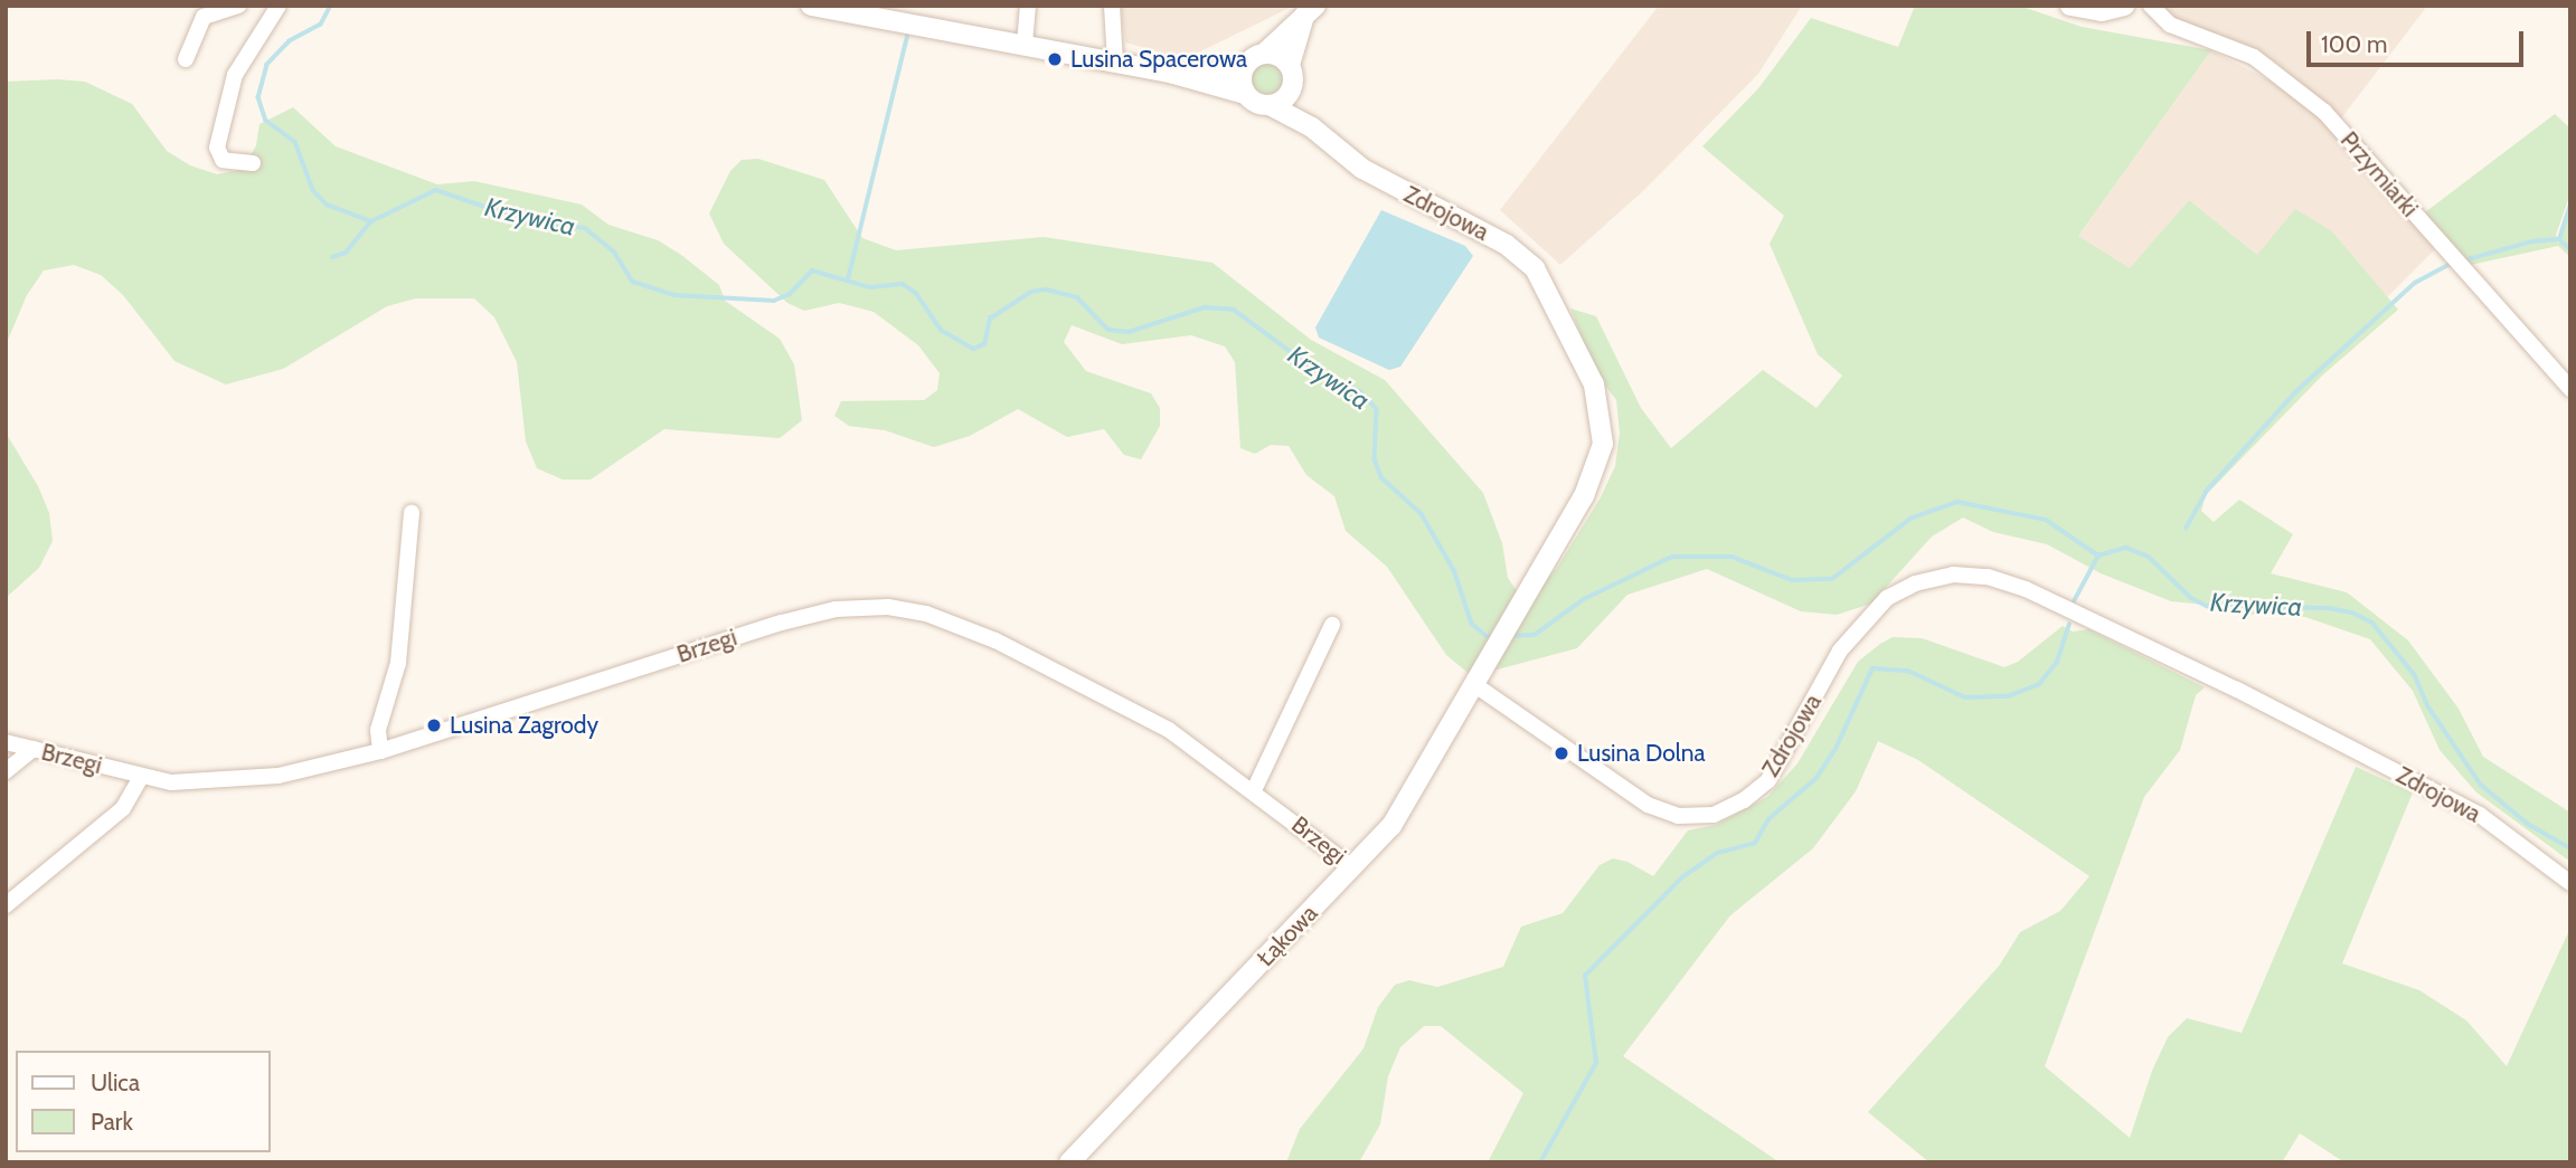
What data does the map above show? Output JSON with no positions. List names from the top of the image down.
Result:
{
  "streets": {
    "street": [
      "Przymiarki",
      "Zdrojowa",
      "Brzegi",
      "Łąkowa"
    ]
  },
  "crossings": [
    ["Zdrojowa", "Łąkowa"],
    ["Brzegi", "Łąkowa"]
  ],
  "water": ["Krzywica"],
  "places": ["Lusina Spacerowa", "Lusina Zagrody", "Lusina Dolna"],
  "legend": ["Ulica", "Park"],
  "scale_bar": "100 m"
}
